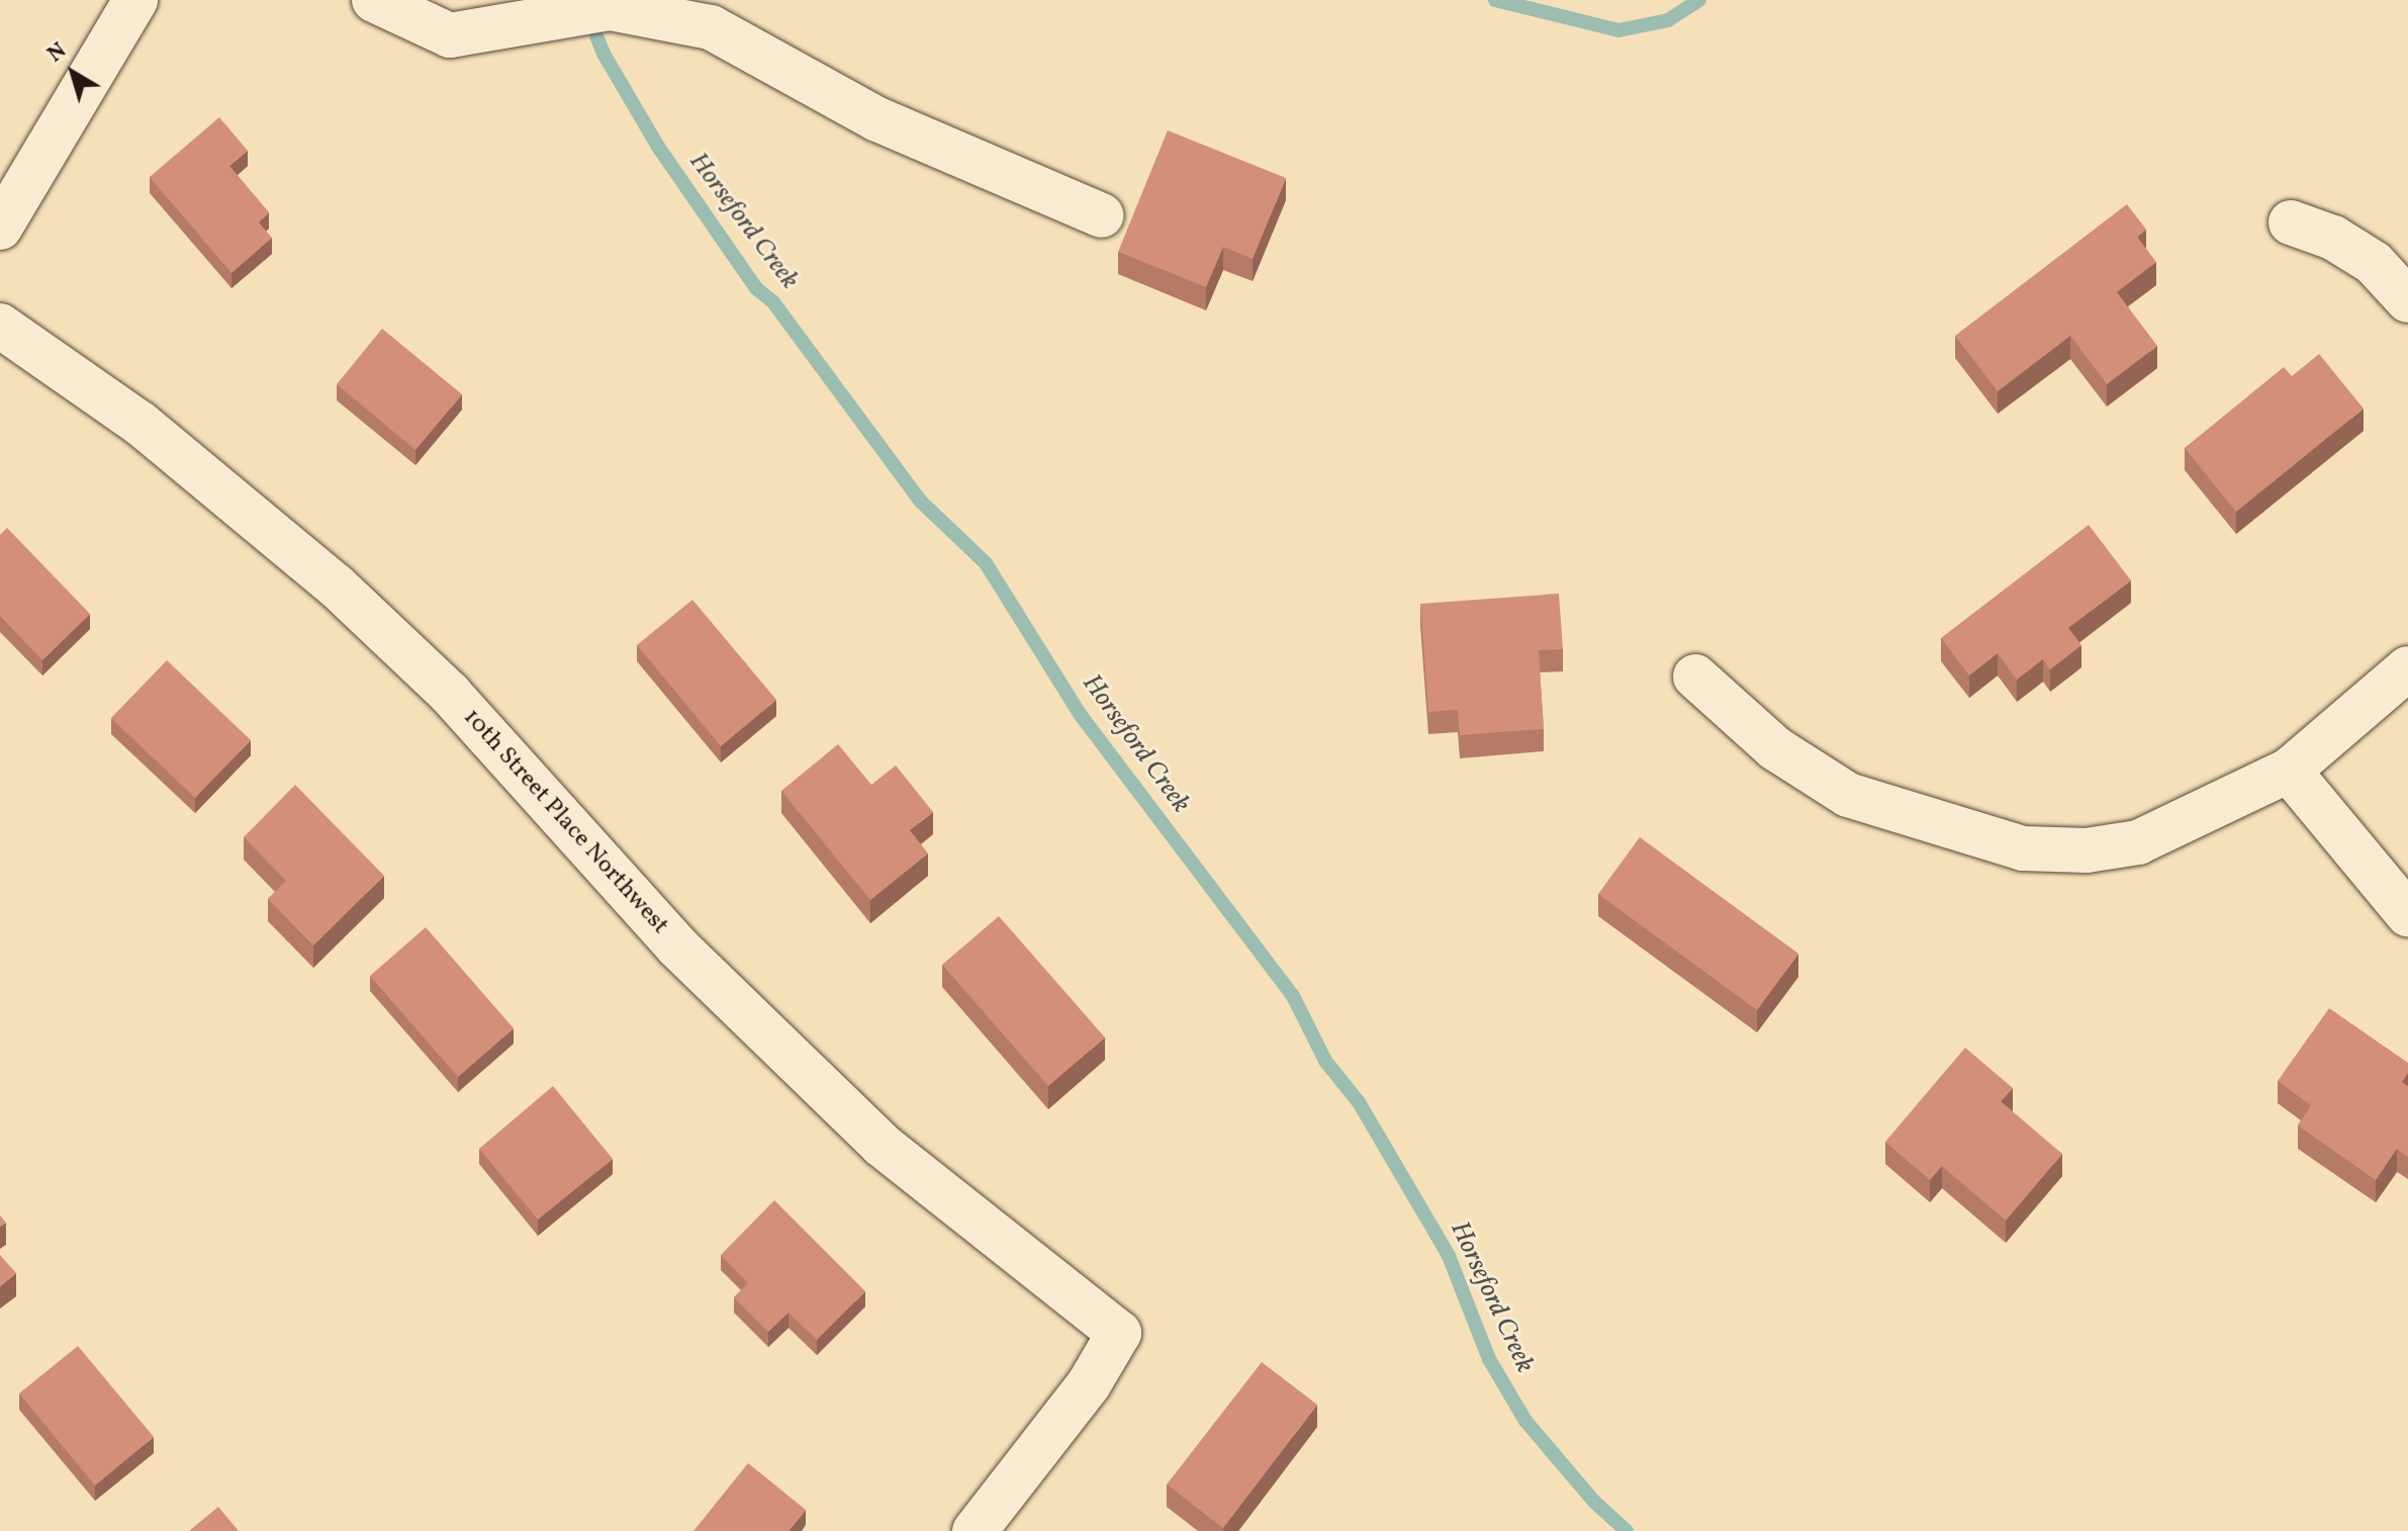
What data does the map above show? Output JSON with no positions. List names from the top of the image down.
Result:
{
  "streets": {
    "street": ["10th Street Place Northwest"]
  },
  "water": ["Horseford Creek"],
  "north": "top left"
}
